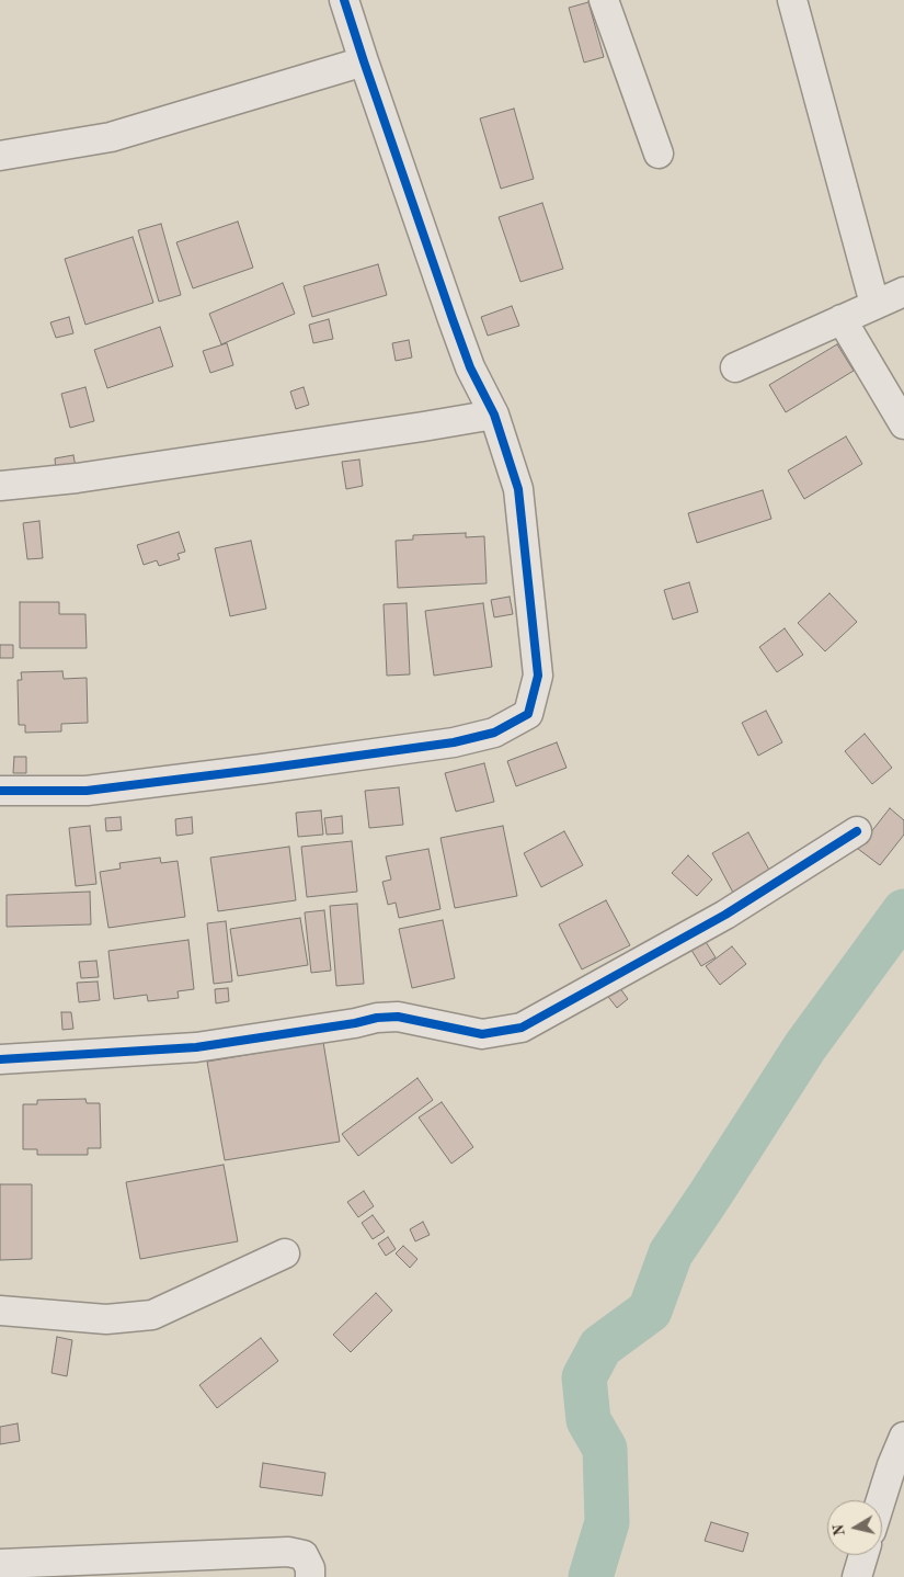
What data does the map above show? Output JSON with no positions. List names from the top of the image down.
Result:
{
  "north": "left"
}
